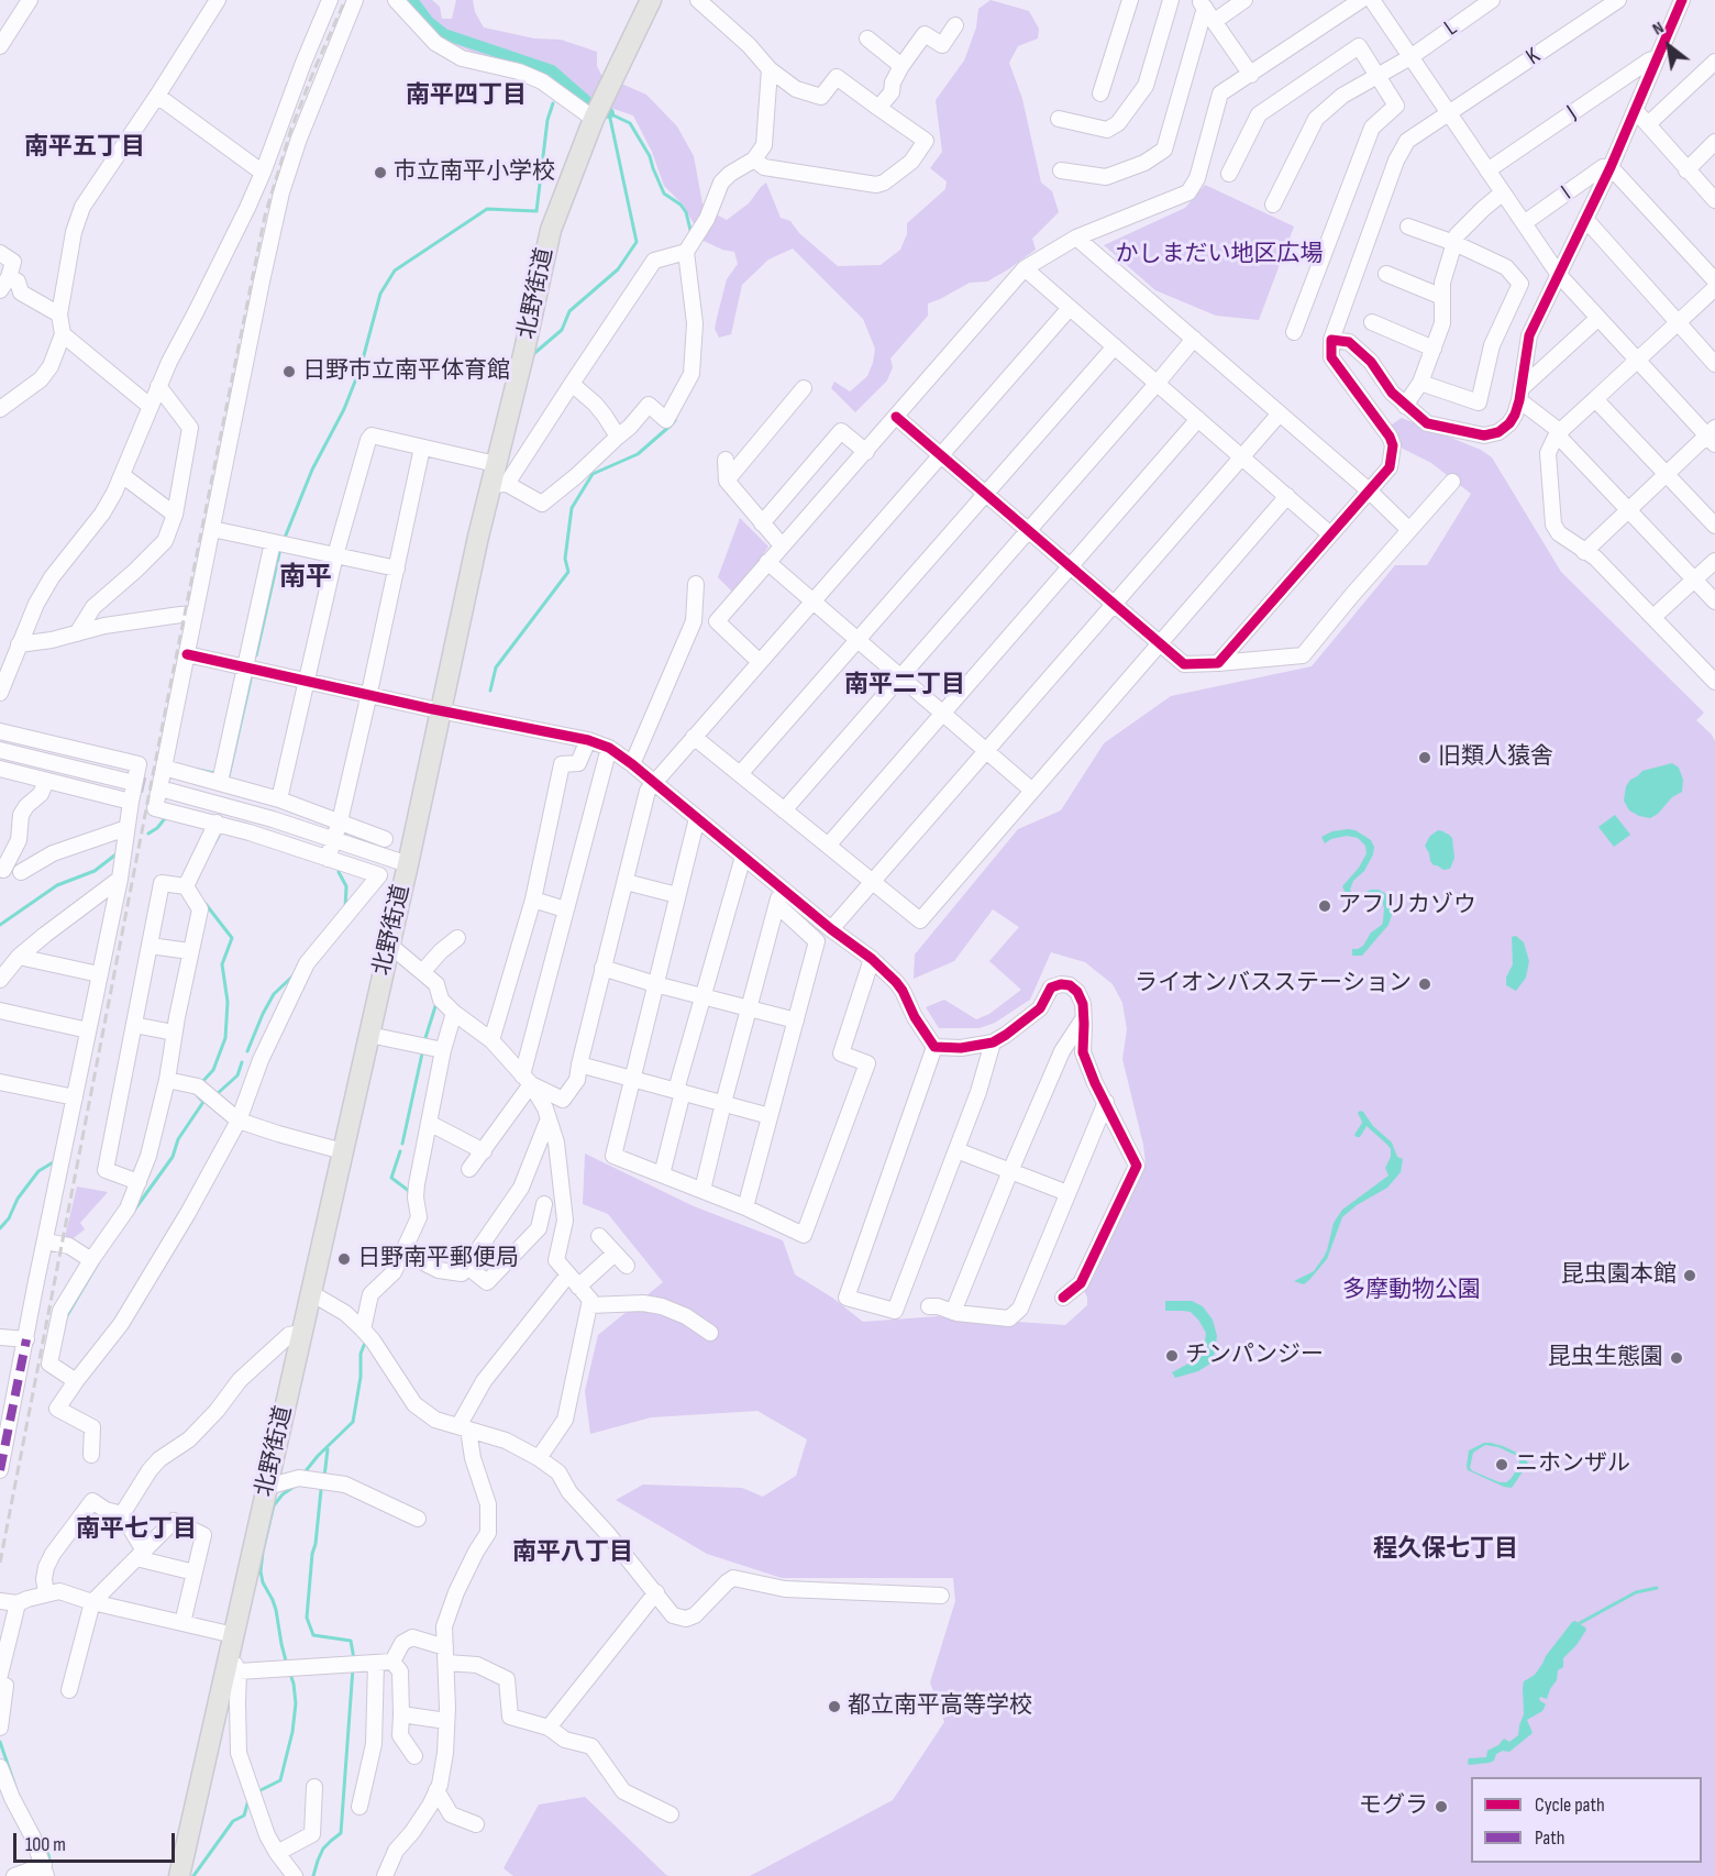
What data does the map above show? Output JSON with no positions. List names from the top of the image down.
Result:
{
  "streets": {
    "main road": ["北野街道"],
    "street": [
      "L",
      "K",
      "J",
      "I"
    ]
  },
  "districts": [
    "南平四丁目",
    "南平五丁目",
    "南平",
    "南平二丁目",
    "南平七丁目",
    "程久保七丁目",
    "南平八丁目"
  ],
  "parks": ["かしまだい地区広場", "多摩動物公園"],
  "places": [
    "市立南平小学校",
    "日野市立南平体育館",
    "旧類人猿舎",
    "アフリカゾウ",
    "ライオンバスステーション",
    "日野南平郵便局",
    "昆虫園本館",
    "チンパンジー",
    "昆虫生態園",
    "ニホンザル",
    "都立南平高等学校",
    "モグラ"
  ],
  "legend": ["Cycle path", "Path"],
  "scale_bar": "100 m",
  "north": "top left"
}
